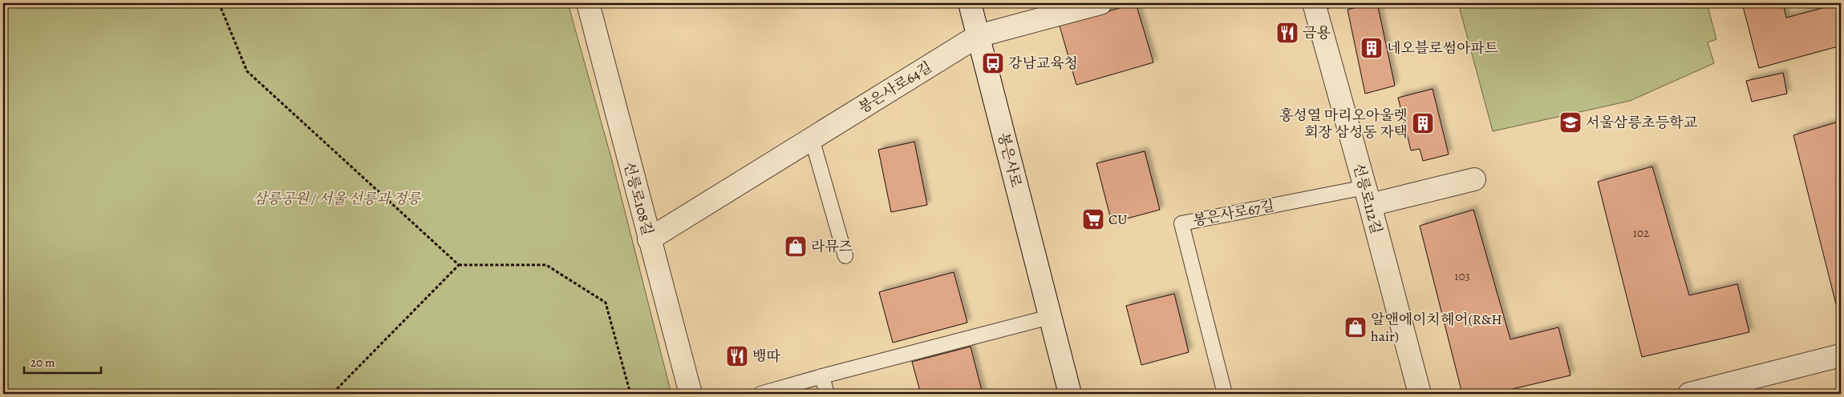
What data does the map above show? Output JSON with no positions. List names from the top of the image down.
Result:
{
  "streets": {
    "street": [
      "봉은사로64길",
      "봉은사로",
      "선릉로108길",
      "선릉로112길"
    ],
    "lane": ["봉은사로67길"]
  },
  "crossings": [
    ["봉은사로64길", "봉은사로"],
    ["봉은사로64길", "선릉로108길"],
    ["선릉로112길", "봉은사로67길"]
  ],
  "parks": ["삼릉공원 / 서울 선릉과 정릉"],
  "places": {
    "restaurant": ["금용", "뱅따"],
    "building": ["네오블로썸아파트", "홍성열 마리오아울렛 회장 삼성동 자택"],
    "bus stop": ["강남교육청"],
    "school or university": ["서울삼릉초등학교"],
    "supermarket": ["CU"],
    "shop": ["라뮤즈", "알앤에이치헤어(R&H hair)"]
  },
  "house_numbers": ["102", "103"],
  "scale_bar": "20 m"
}
